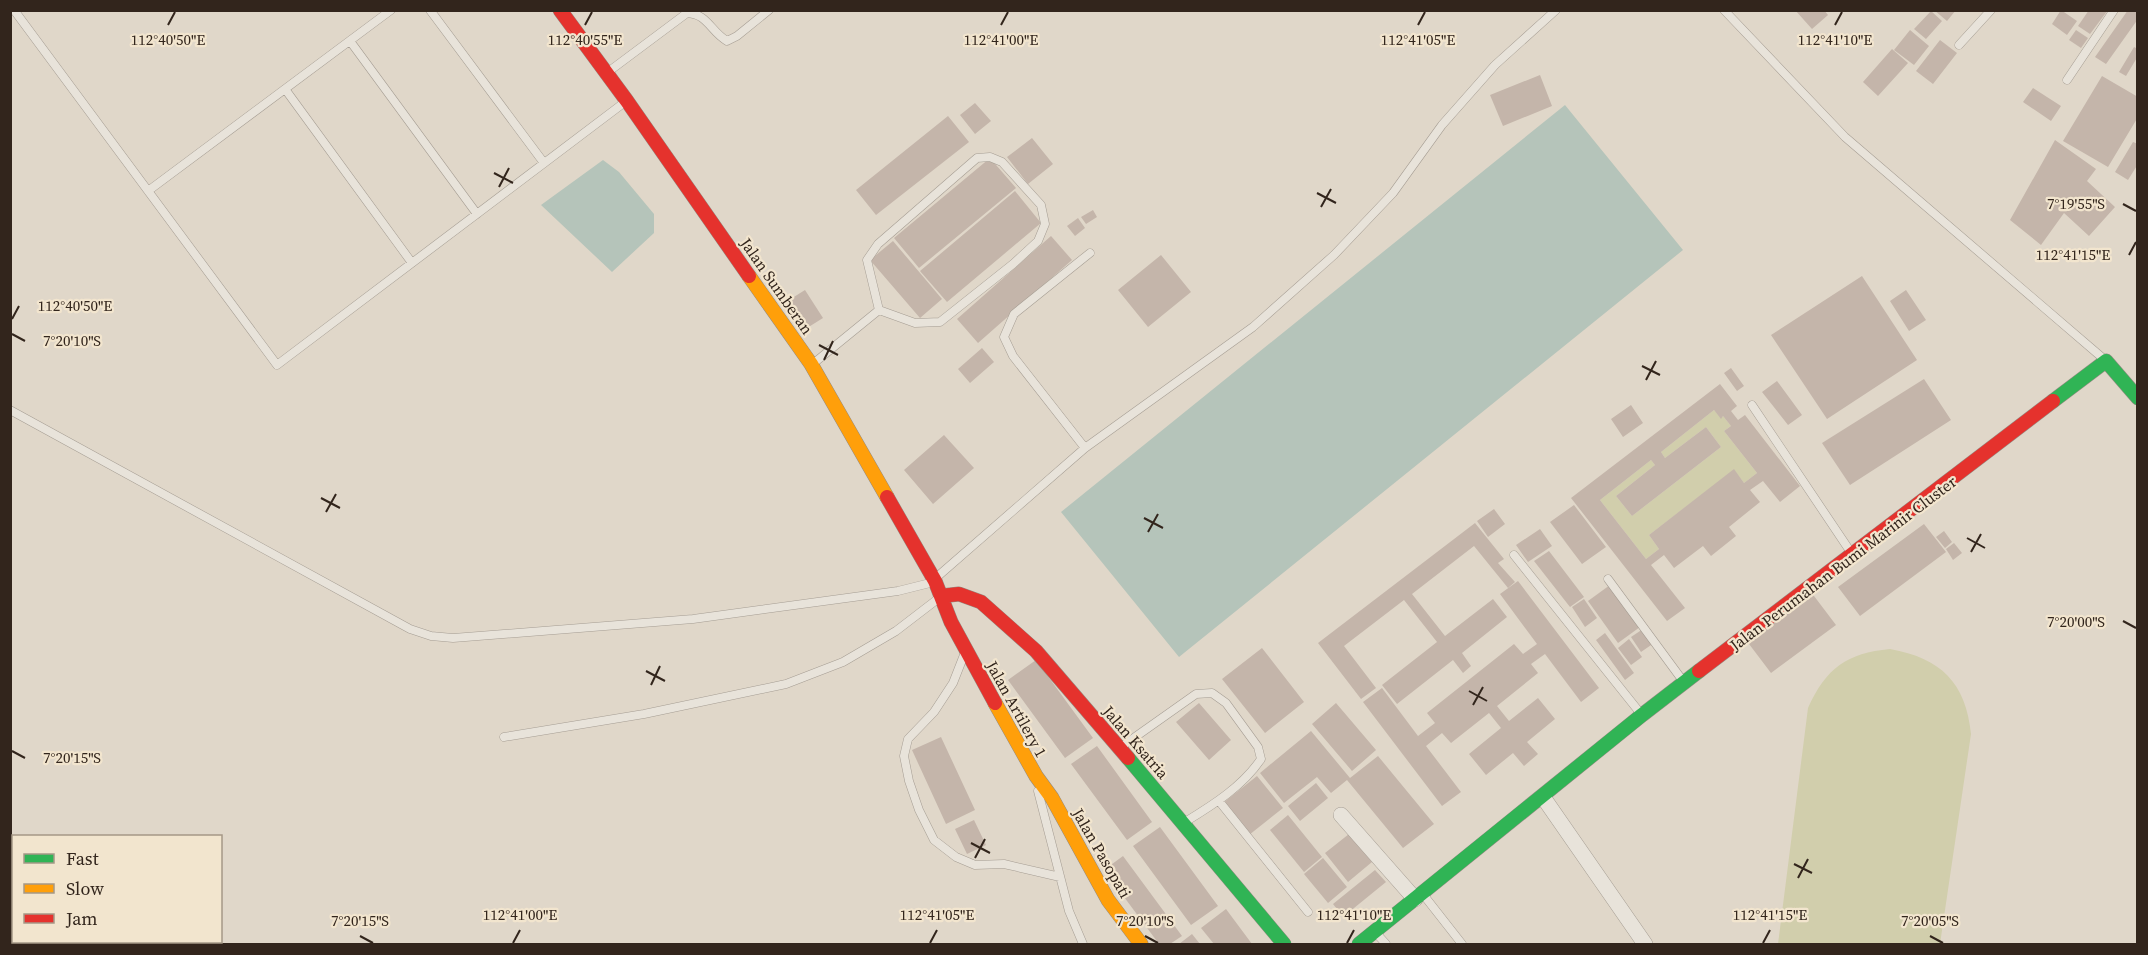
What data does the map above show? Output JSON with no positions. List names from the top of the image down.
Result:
{
  "streets": {
    "street": [
      "Jalan Sumberan",
      "Jalan Perumahan Bumi Marinir Cluster",
      "Jalan Artilery 1",
      "Jalan Ksatria",
      "Jalan Pasopati"
    ]
  },
  "crossings": [
    ["Jalan Sumberan", "Jalan Artilery 1"],
    ["Jalan Sumberan", "Jalan Ksatria"],
    ["Jalan Artilery 1", "Jalan Ksatria"],
    ["Jalan Artilery 1", "Jalan Pasopati"]
  ],
  "legend": ["Fast", "Slow", "Jam"],
  "coordinates": [
    "112°40'50\"E",
    "112°40'55\"E",
    "112°41'00\"E",
    "112°41'05\"E",
    "112°41'10\"E",
    "7°19'55\"S",
    "112°41'15\"E",
    "7°20'10\"S",
    "7°20'00\"S",
    "7°20'15\"S",
    "7°20'05\"S"
  ]
}
